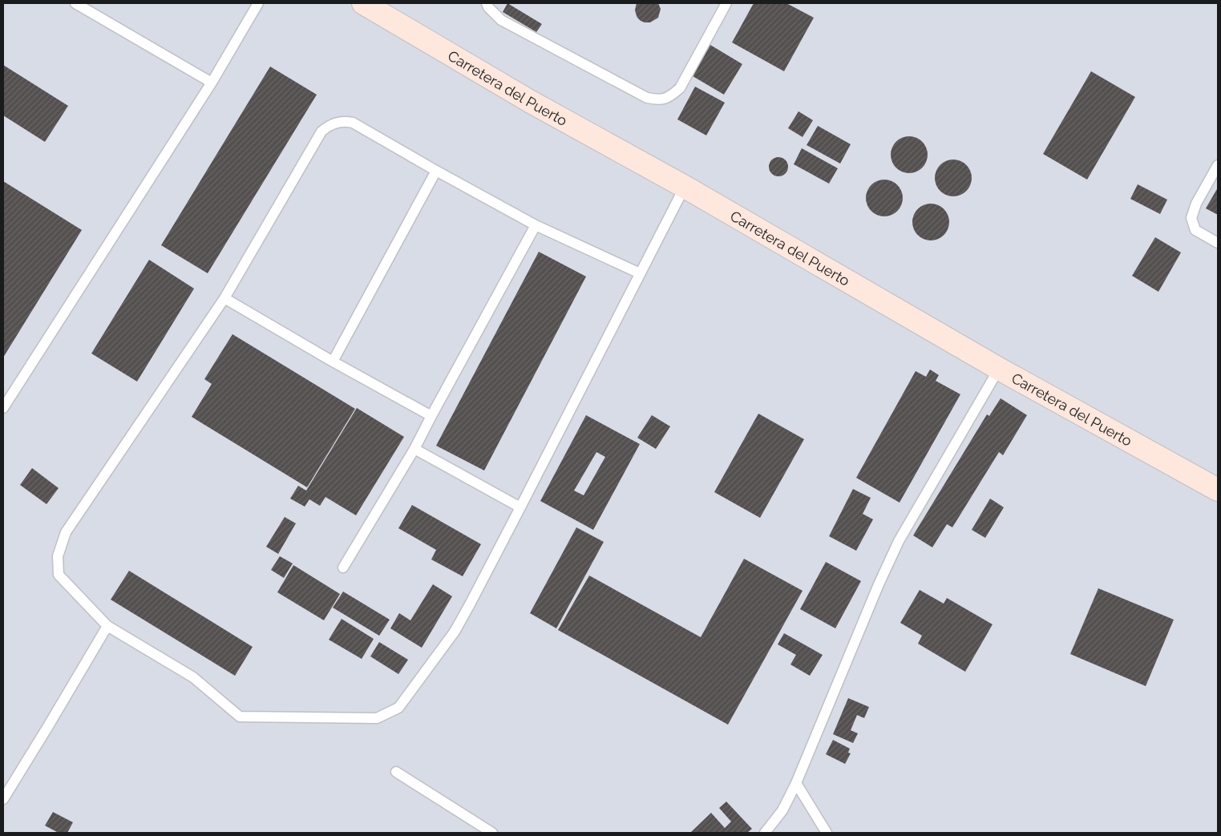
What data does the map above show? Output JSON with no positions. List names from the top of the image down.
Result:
{
  "streets": {
    "main road": ["Carretera del Puerto"]
  }
}
